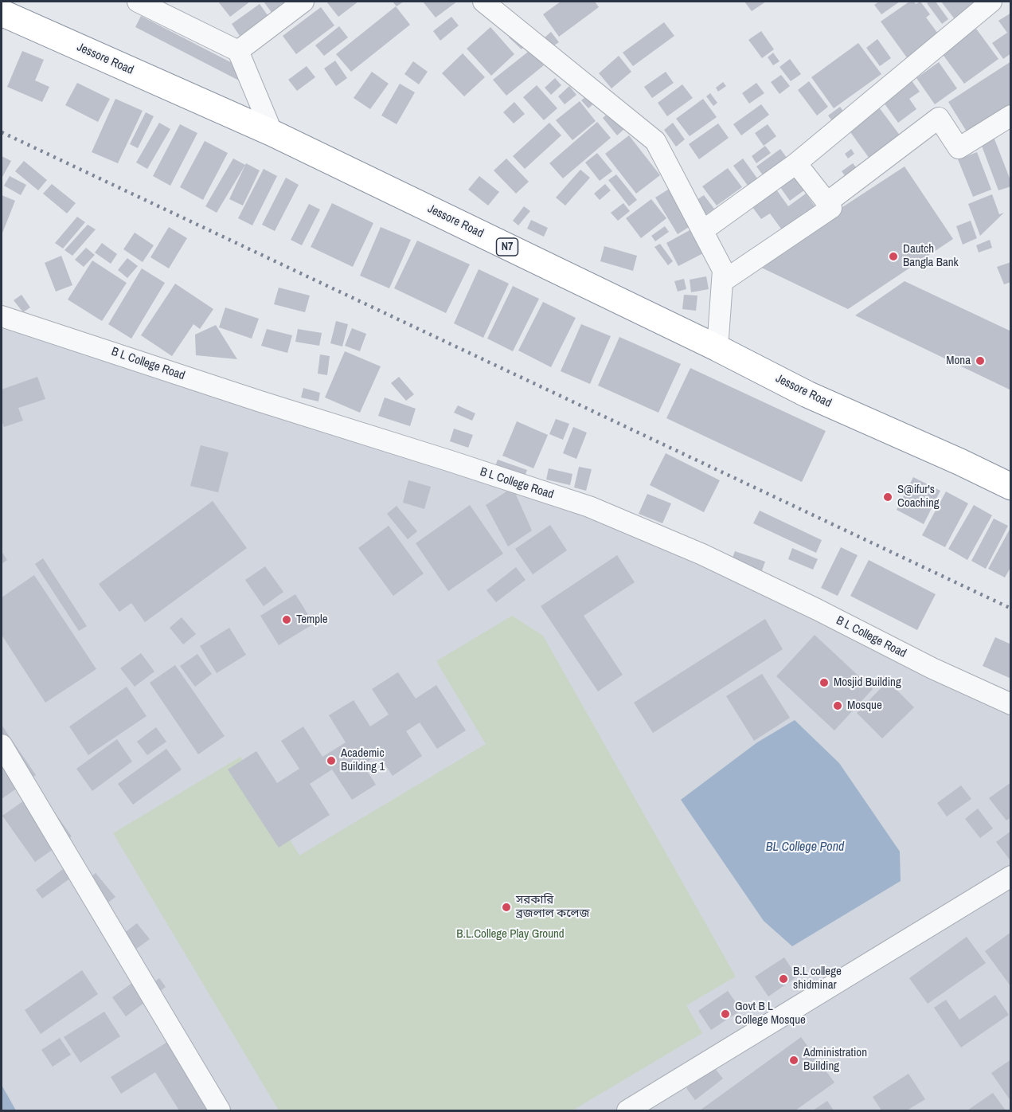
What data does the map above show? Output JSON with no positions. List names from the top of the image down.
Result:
{
  "streets": {
    "highway": ["Jessore Road", "N7"],
    "street": ["B L College Road"]
  },
  "water": ["BL College Pond"],
  "parks": ["B.L.College Play Ground"],
  "places": [
    "Dautch Bangla Bank",
    "Mona",
    "S@ifur's Coaching",
    "Temple",
    "Mosjid Building",
    "Mosque",
    "Academic Building 1",
    "সরকারি ব্রজলাল কলেজ",
    "B.L college shidminar",
    "Govt B L College Mosque",
    "Administration Building"
  ]
}
